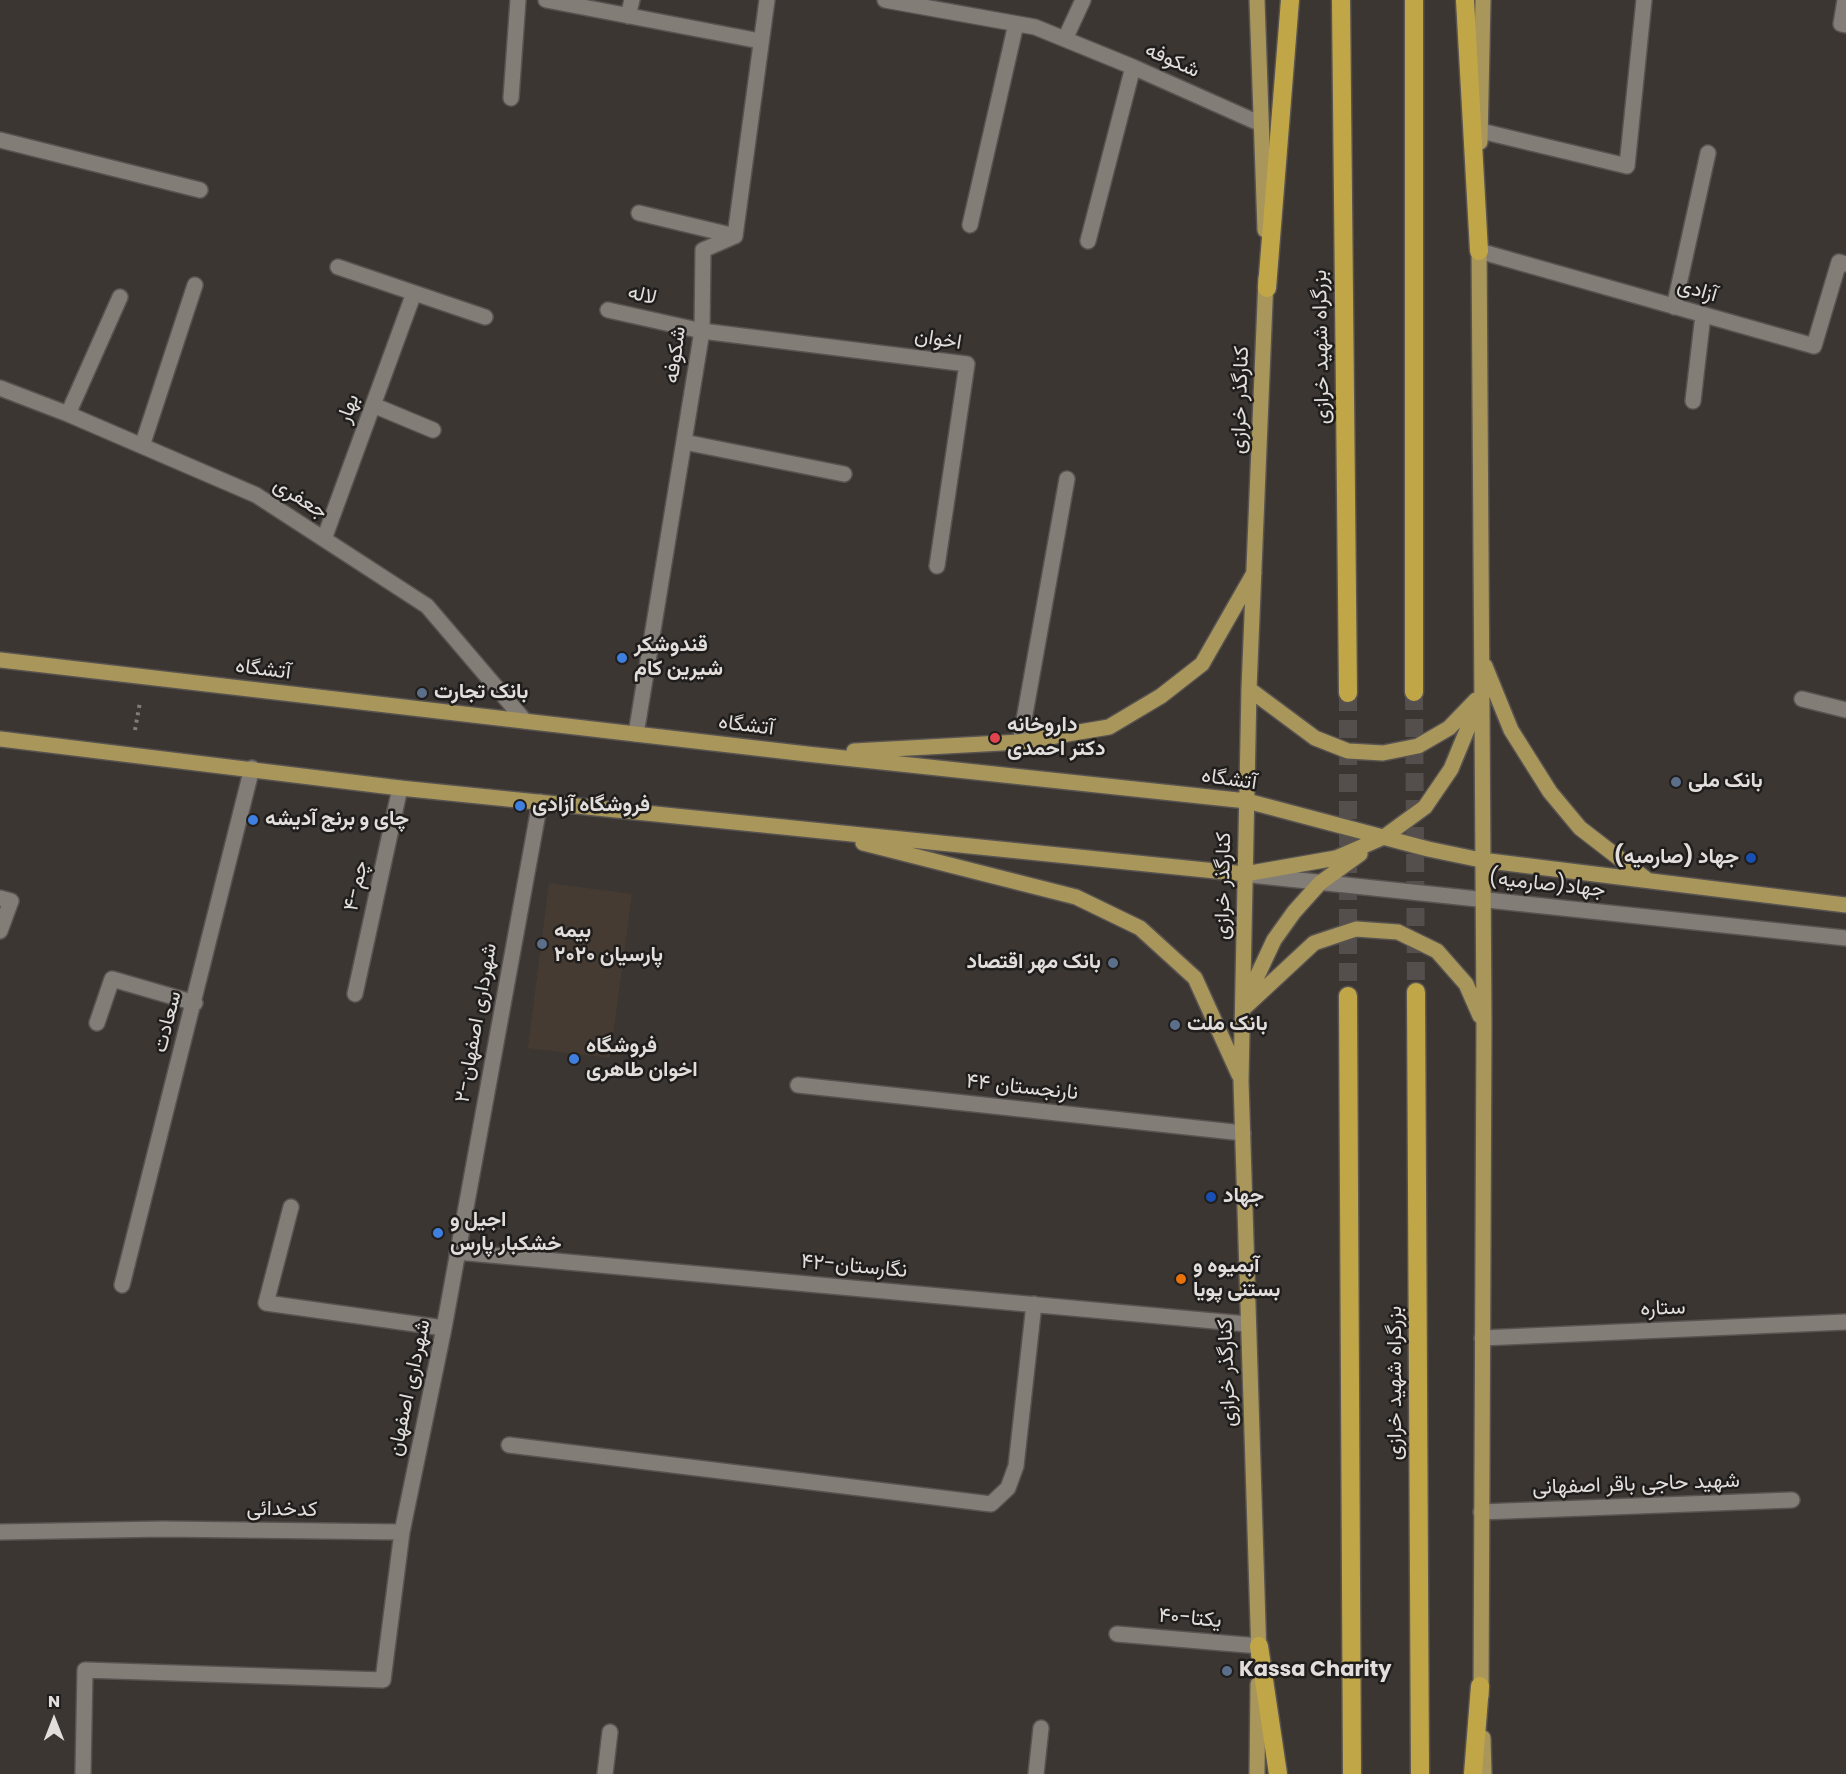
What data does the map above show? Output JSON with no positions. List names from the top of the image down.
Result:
{
  "streets": {
    "highway": ["بزرگراه شهید خرازی"],
    "main road": ["کنارگذر خرازی", "آتشگاه", "جهاد(صارمیه)"],
    "street": [
      "شکوفه",
      "آزادی",
      "لاله",
      "اخوان",
      "بهار",
      "جعفری",
      "۴-چم",
      "سعادت",
      "۲-شهرداری اصفهان",
      "۴۴ نارنجستان",
      "۴۲-نگارستان",
      "ستاره",
      "شهرداری اصفهان",
      "شهید حاجی باقر اصفهانی",
      "کدخدائی",
      "۴۰-یکتا"
    ]
  },
  "crossings": [
    ["شکوفه", "لاله"],
    ["شکوفه", "اخوان"],
    ["شکوفه", "کنارگذر خرازی"],
    ["شکوفه", "آتشگاه"],
    ["لاله", "اخوان"],
    ["کنارگذر خرازی", "آتشگاه"],
    ["کنارگذر خرازی", "جهاد(صارمیه)"],
    ["کنارگذر خرازی", "۴۴ نارنجستان"],
    ["کنارگذر خرازی", "۴۲-نگارستان"],
    ["کنارگذر خرازی", "۴۰-یکتا"],
    ["بهار", "جعفری"],
    ["جعفری", "آتشگاه"],
    ["آتشگاه", "جهاد(صارمیه)"],
    ["۲-شهرداری اصفهان", "۴۲-نگارستان"],
    ["۲-شهرداری اصفهان", "شهرداری اصفهان"],
    ["۴۲-نگارستان", "شهرداری اصفهان"],
    ["شهرداری اصفهان", "کدخدائی"]
  ],
  "places": [
    "قندوشکر شیرین کام",
    "بانک تجارت",
    "داروخانه دکتر احمدی",
    "بانک ملی",
    "فروشگاه آزادی",
    "چای و برنج آدیشه",
    "جهاد (صارمیه)",
    "بیمه پارسیان ۲۰۲۰",
    "بانک مهر اقتصاد",
    "بانک ملت",
    "فروشگاه اخوان طاهری",
    "جهاد",
    "اجیل و خشکبار پارس",
    "آبمیوه و بستنی پویا",
    "Kassa Charity"
  ],
  "north": "top"
}
